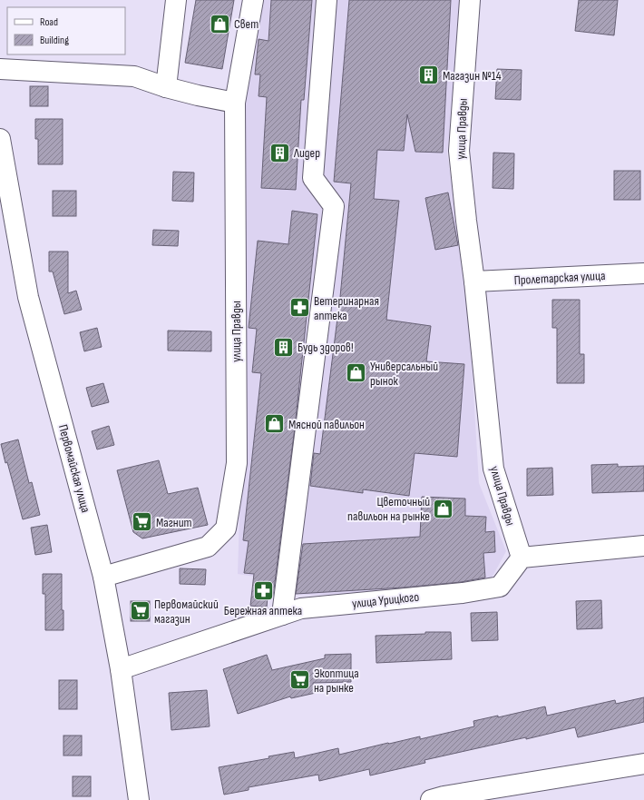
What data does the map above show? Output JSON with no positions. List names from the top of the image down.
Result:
{
  "streets": {
    "street": [
      "улица Правды",
      "Пролетарская улица",
      "Первомайская улица",
      "улица Урицкого"
    ]
  },
  "crossings": [
    ["улица Правды", "Пролетарская улица"],
    ["улица Правды", "Первомайская улица"],
    ["улица Правды", "улица Урицкого"],
    ["Первомайская улица", "улица Урицкого"]
  ],
  "places": {
    "shop": [
      "Свет",
      "Универсальный рынок",
      "Мясной павильон",
      "Цветочный павильон на рынке"
    ],
    "building": ["Магазин №14", "Лидер", "Будь здоров!"],
    "pharmacy": ["Ветеринарная аптека", "Бережная аптека"],
    "supermarket": ["Магнит", "Первомайский магазин", "Экоптица на рынке"]
  },
  "legend": ["Road", "Building"]
}
